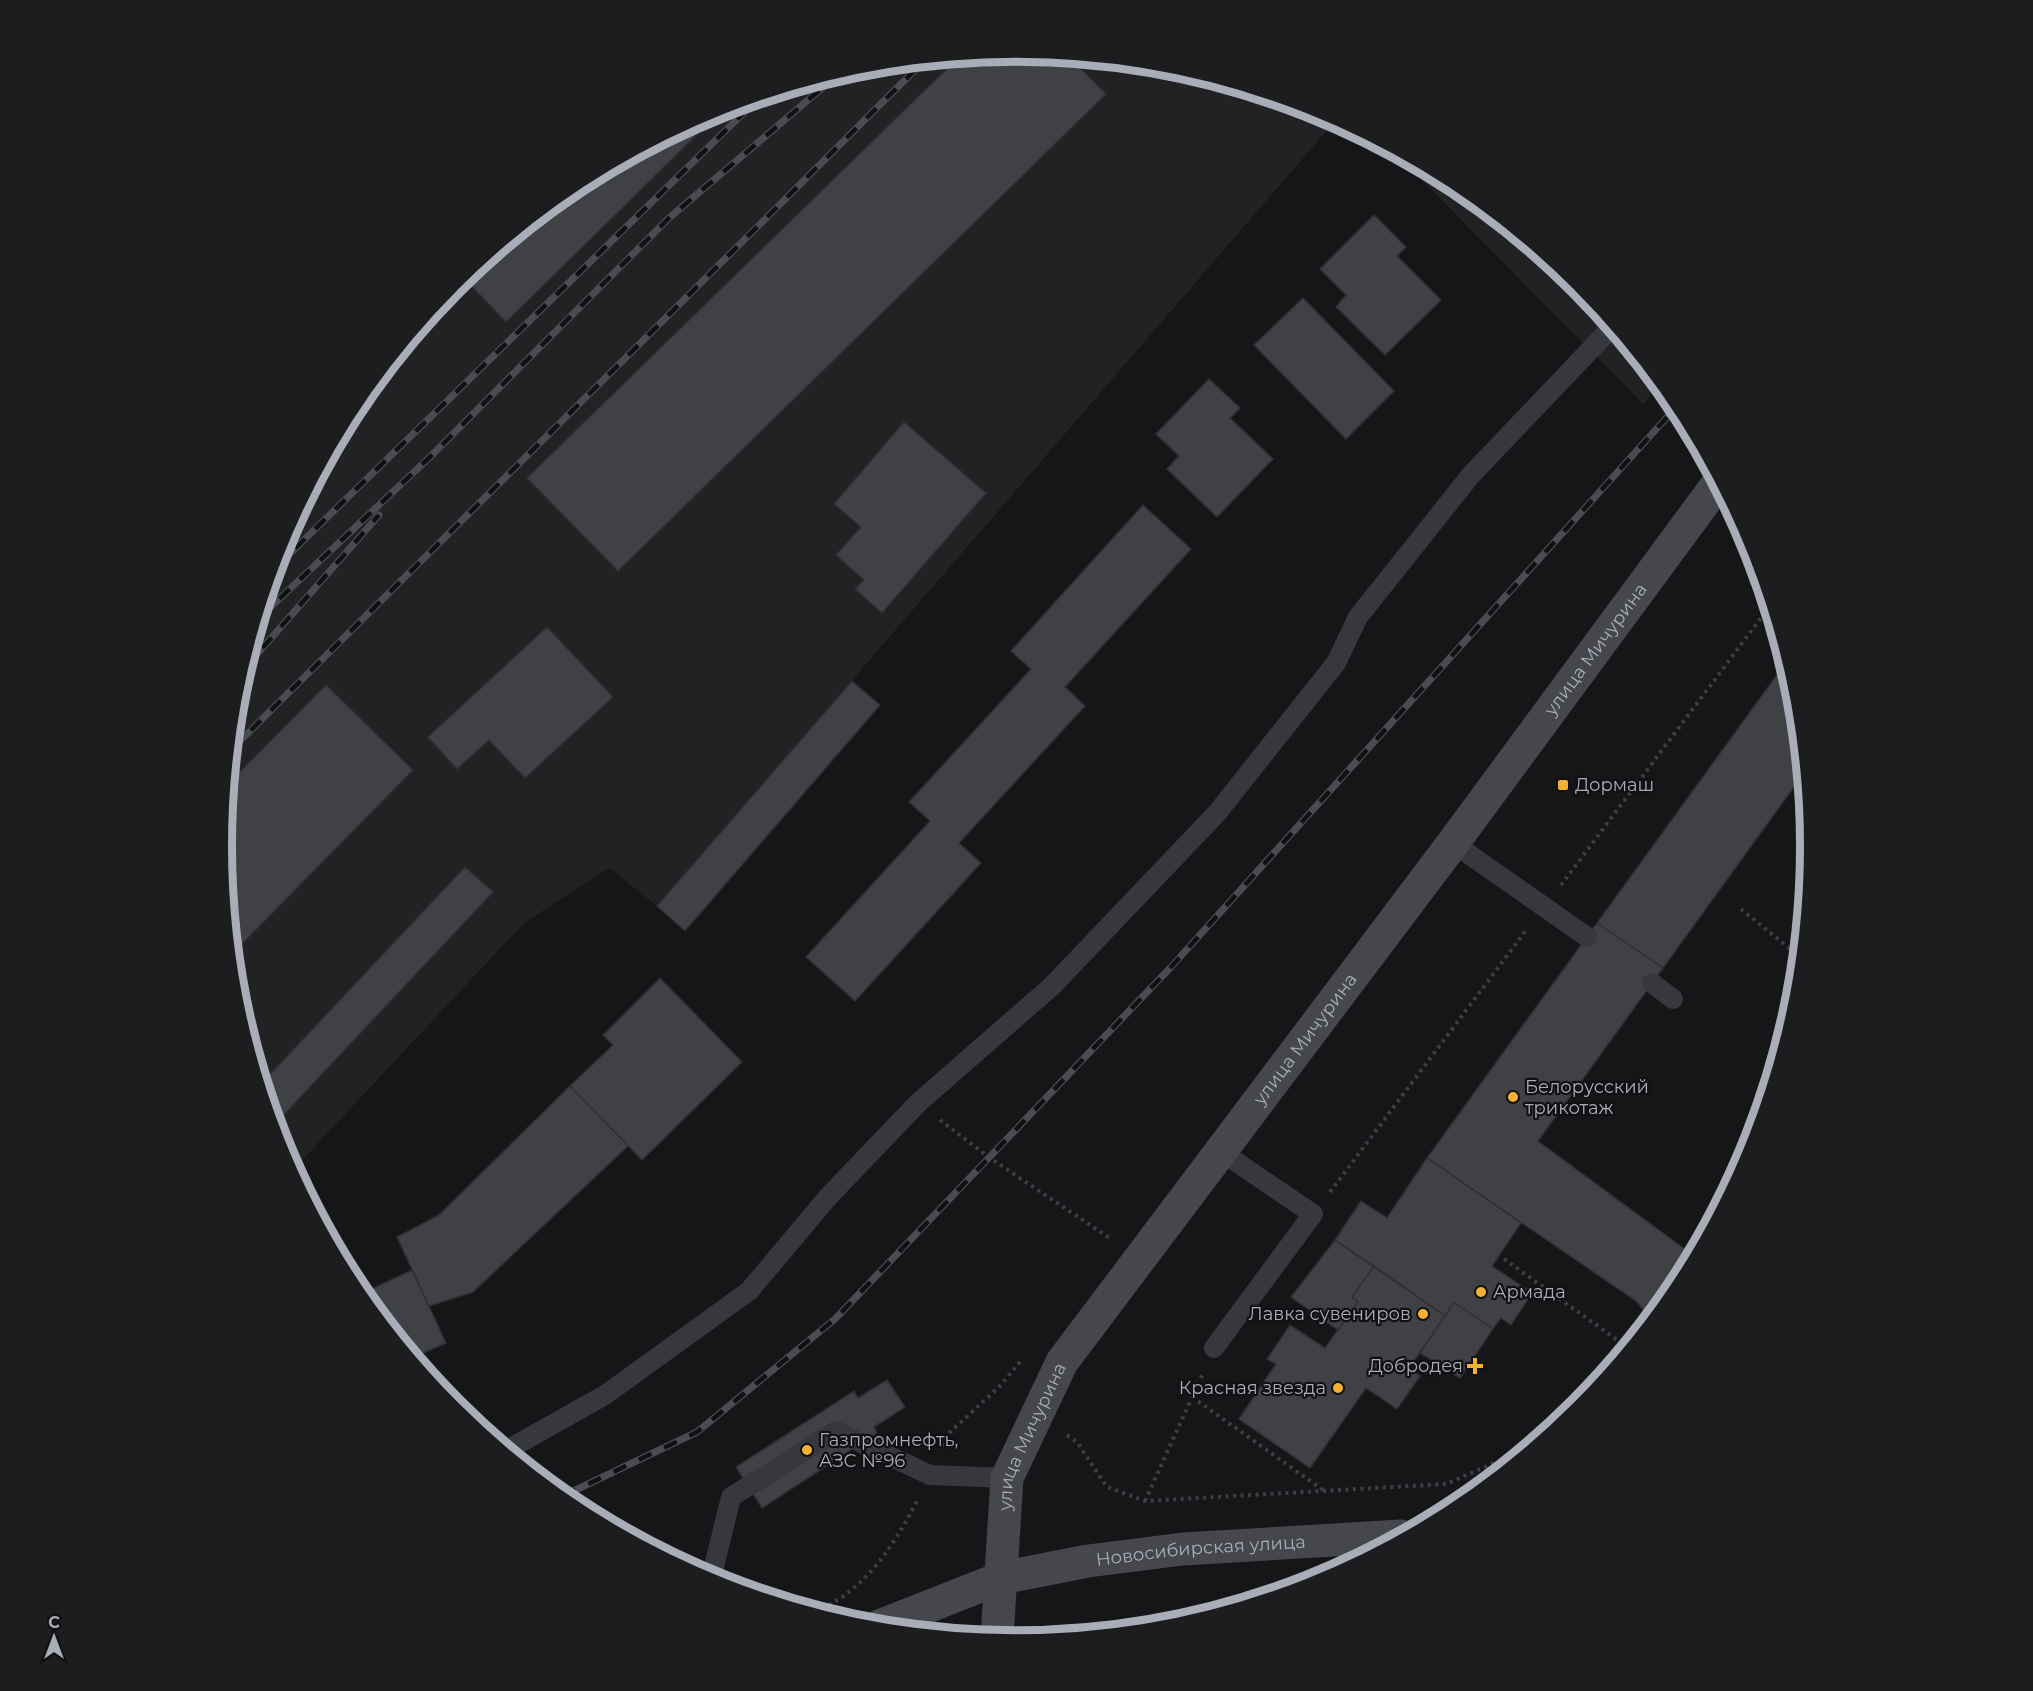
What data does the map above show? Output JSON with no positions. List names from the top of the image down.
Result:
{
  "streets": {
    "main road": ["улица Мичурина", "Новосибирская улица"]
  },
  "crossings": [
    ["улица Мичурина", "Новосибирская улица"]
  ],
  "places": {
    "transit": ["Дормаш"],
    "other": [
      "Белорусский трикотаж",
      "Армада",
      "Лавка сувениров",
      "Красная звезда",
      "Газпромнефть, АЗС №96"
    ],
    "health": ["Добродея"]
  },
  "north": "top"
}
